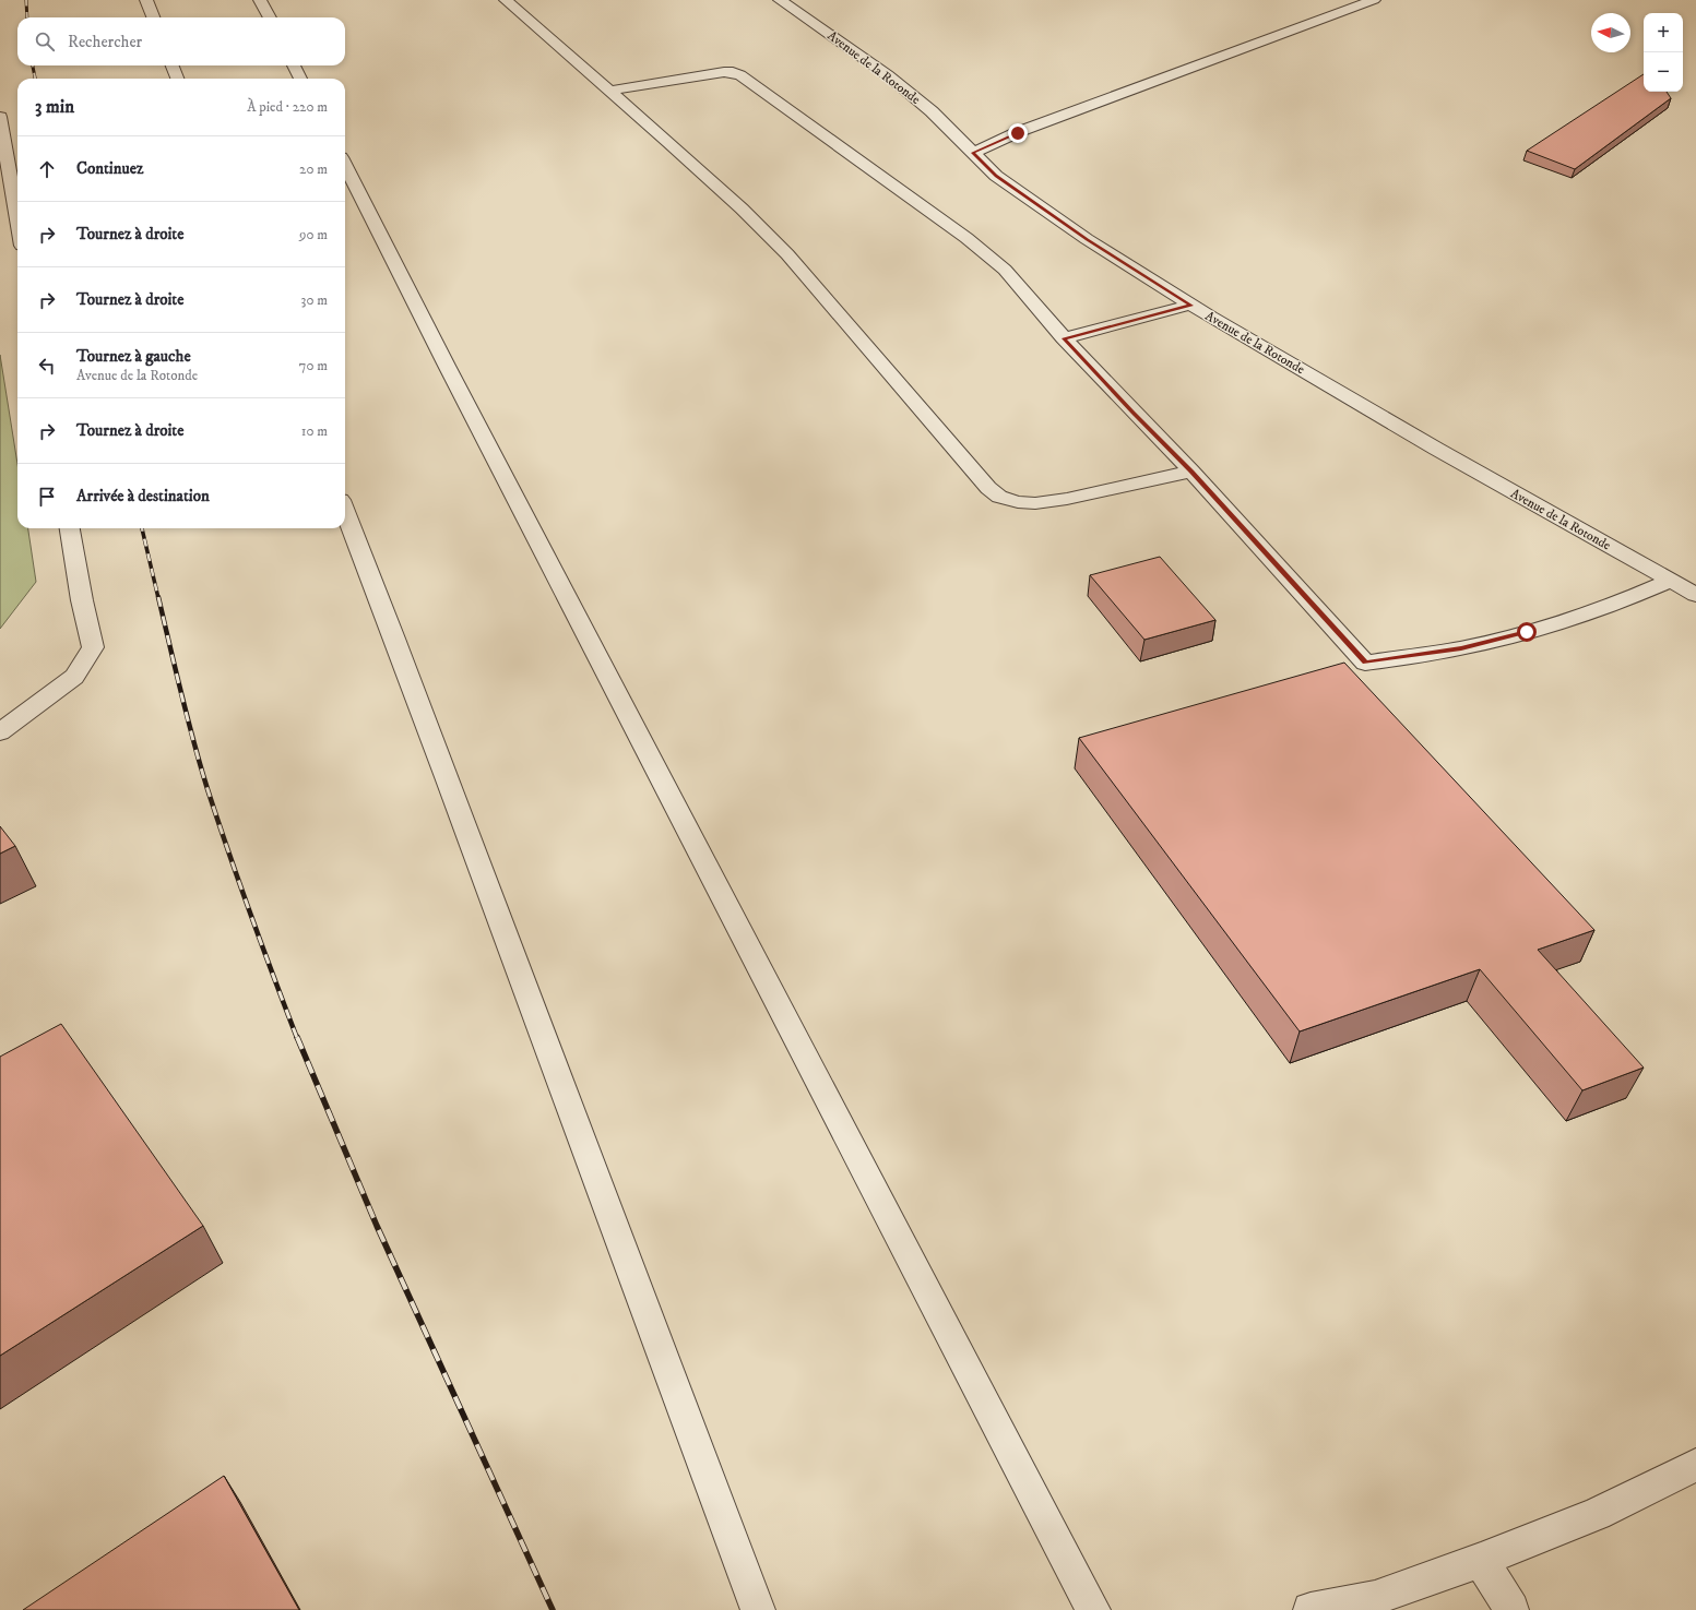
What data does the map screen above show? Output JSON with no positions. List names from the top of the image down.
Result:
{
  "streets": {
    "street": ["Avenue de la Rotonde"]
  },
  "north": "left",
  "page": {
    "map_buttons": ["+", "−"],
    "search": "Rechercher",
    "heading": ["3 min", "À pied · 220 m"],
    "list": [
      ["Continuez", "20 m"],
      ["Tournez à droite", "90 m"],
      ["Tournez à droite", "30 m"],
      ["Tournez à gauche", "Avenue de la Rotonde", "70 m"],
      ["Tournez à droite", "10 m"],
      "Arrivée à destination"
    ]
  }
}
